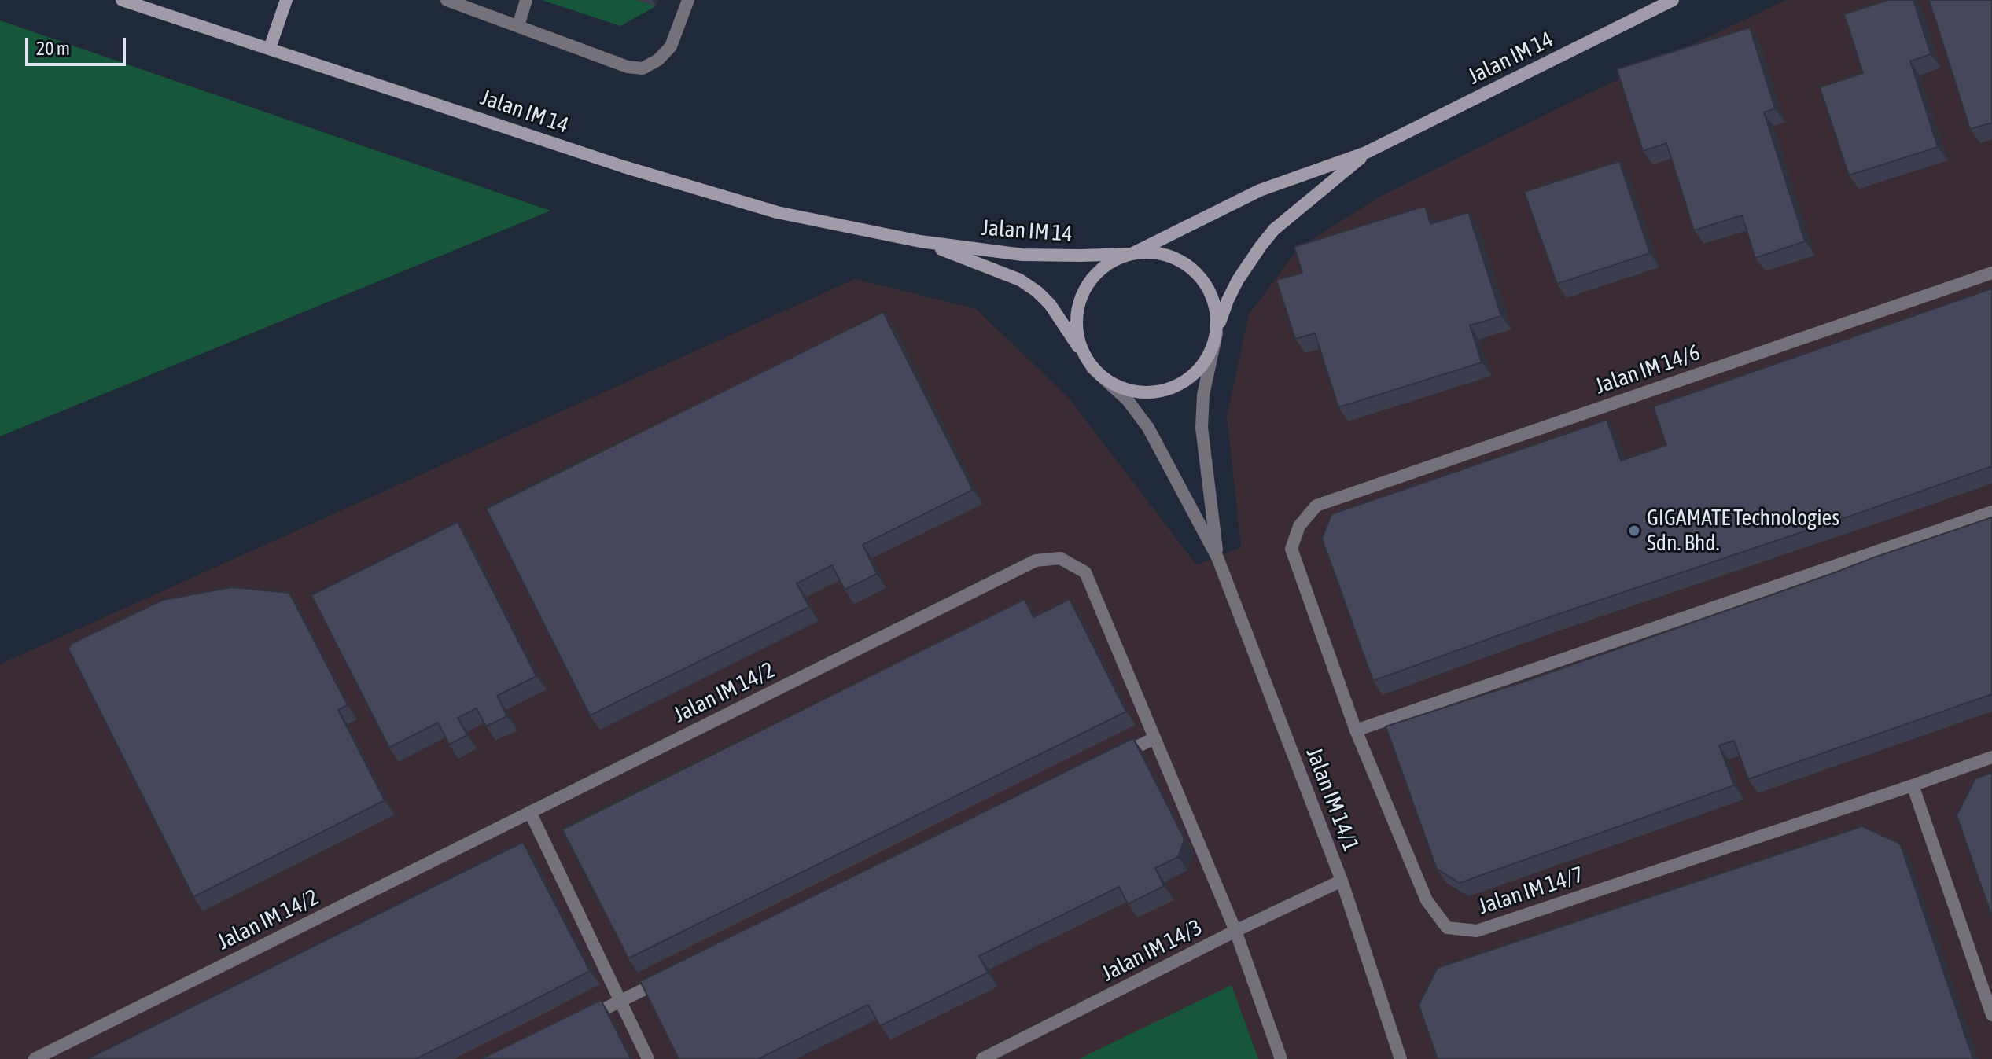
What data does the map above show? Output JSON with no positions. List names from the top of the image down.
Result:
{
  "streets": {
    "street": [
      "Jalan IM 14",
      "Jalan IM 14/6",
      "Jalan IM 14/2",
      "Jalan IM 14/1",
      "Jalan IM 14/7",
      "Jalan IM 14/3"
    ]
  },
  "crossings": [
    ["Jalan IM 14/6", "Jalan IM 14/7"],
    ["Jalan IM 14/2", "Jalan IM 14/3"],
    ["Jalan IM 14/1", "Jalan IM 14/3"]
  ],
  "places": ["GIGAMATE Technologies Sdn. Bhd."],
  "scale_bar": "20 m"
}
